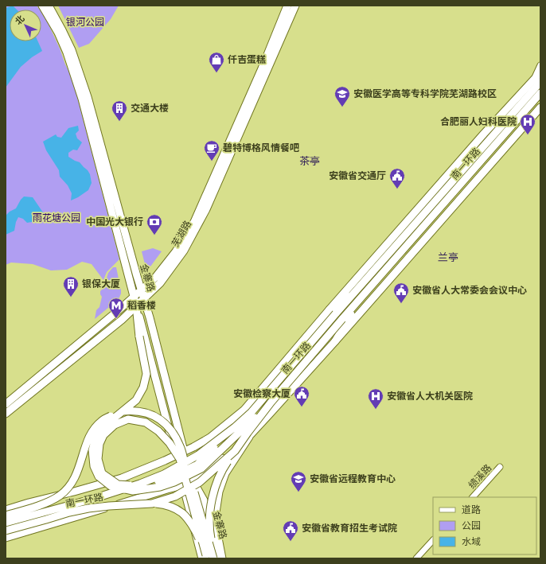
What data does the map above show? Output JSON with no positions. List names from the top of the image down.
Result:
{
  "streets": {
    "main road": ["南一环路", "芜湖路", "金寨路"],
    "street": ["绩溪路"]
  },
  "crossings": [
    ["芜湖路", "金寨路"]
  ],
  "districts": ["茶亭", "兰亭"],
  "parks": ["银河公园", "雨花塘公园"],
  "places": {
    "shop": ["仟吉蛋糕"],
    "school or university": ["安徽医学高等专科学院芜湖路校区", "安徽省远程教育中心"],
    "building": ["交通大楼", "银保大厦"],
    "hospital": ["合肥丽人妇科医院", "安徽省人大机关医院"],
    "cafe": ["碧特博格风情餐吧"],
    "public building": [
      "安徽省交通厅",
      "安徽省人大常委会会议中心",
      "安徽检察大厦",
      "安徽省教育招生考试院"
    ],
    "bank": ["中国光大银行"],
    "metro station": ["稻香楼"]
  },
  "legend": ["道路", "公园", "水域"],
  "north": "top left"
}
